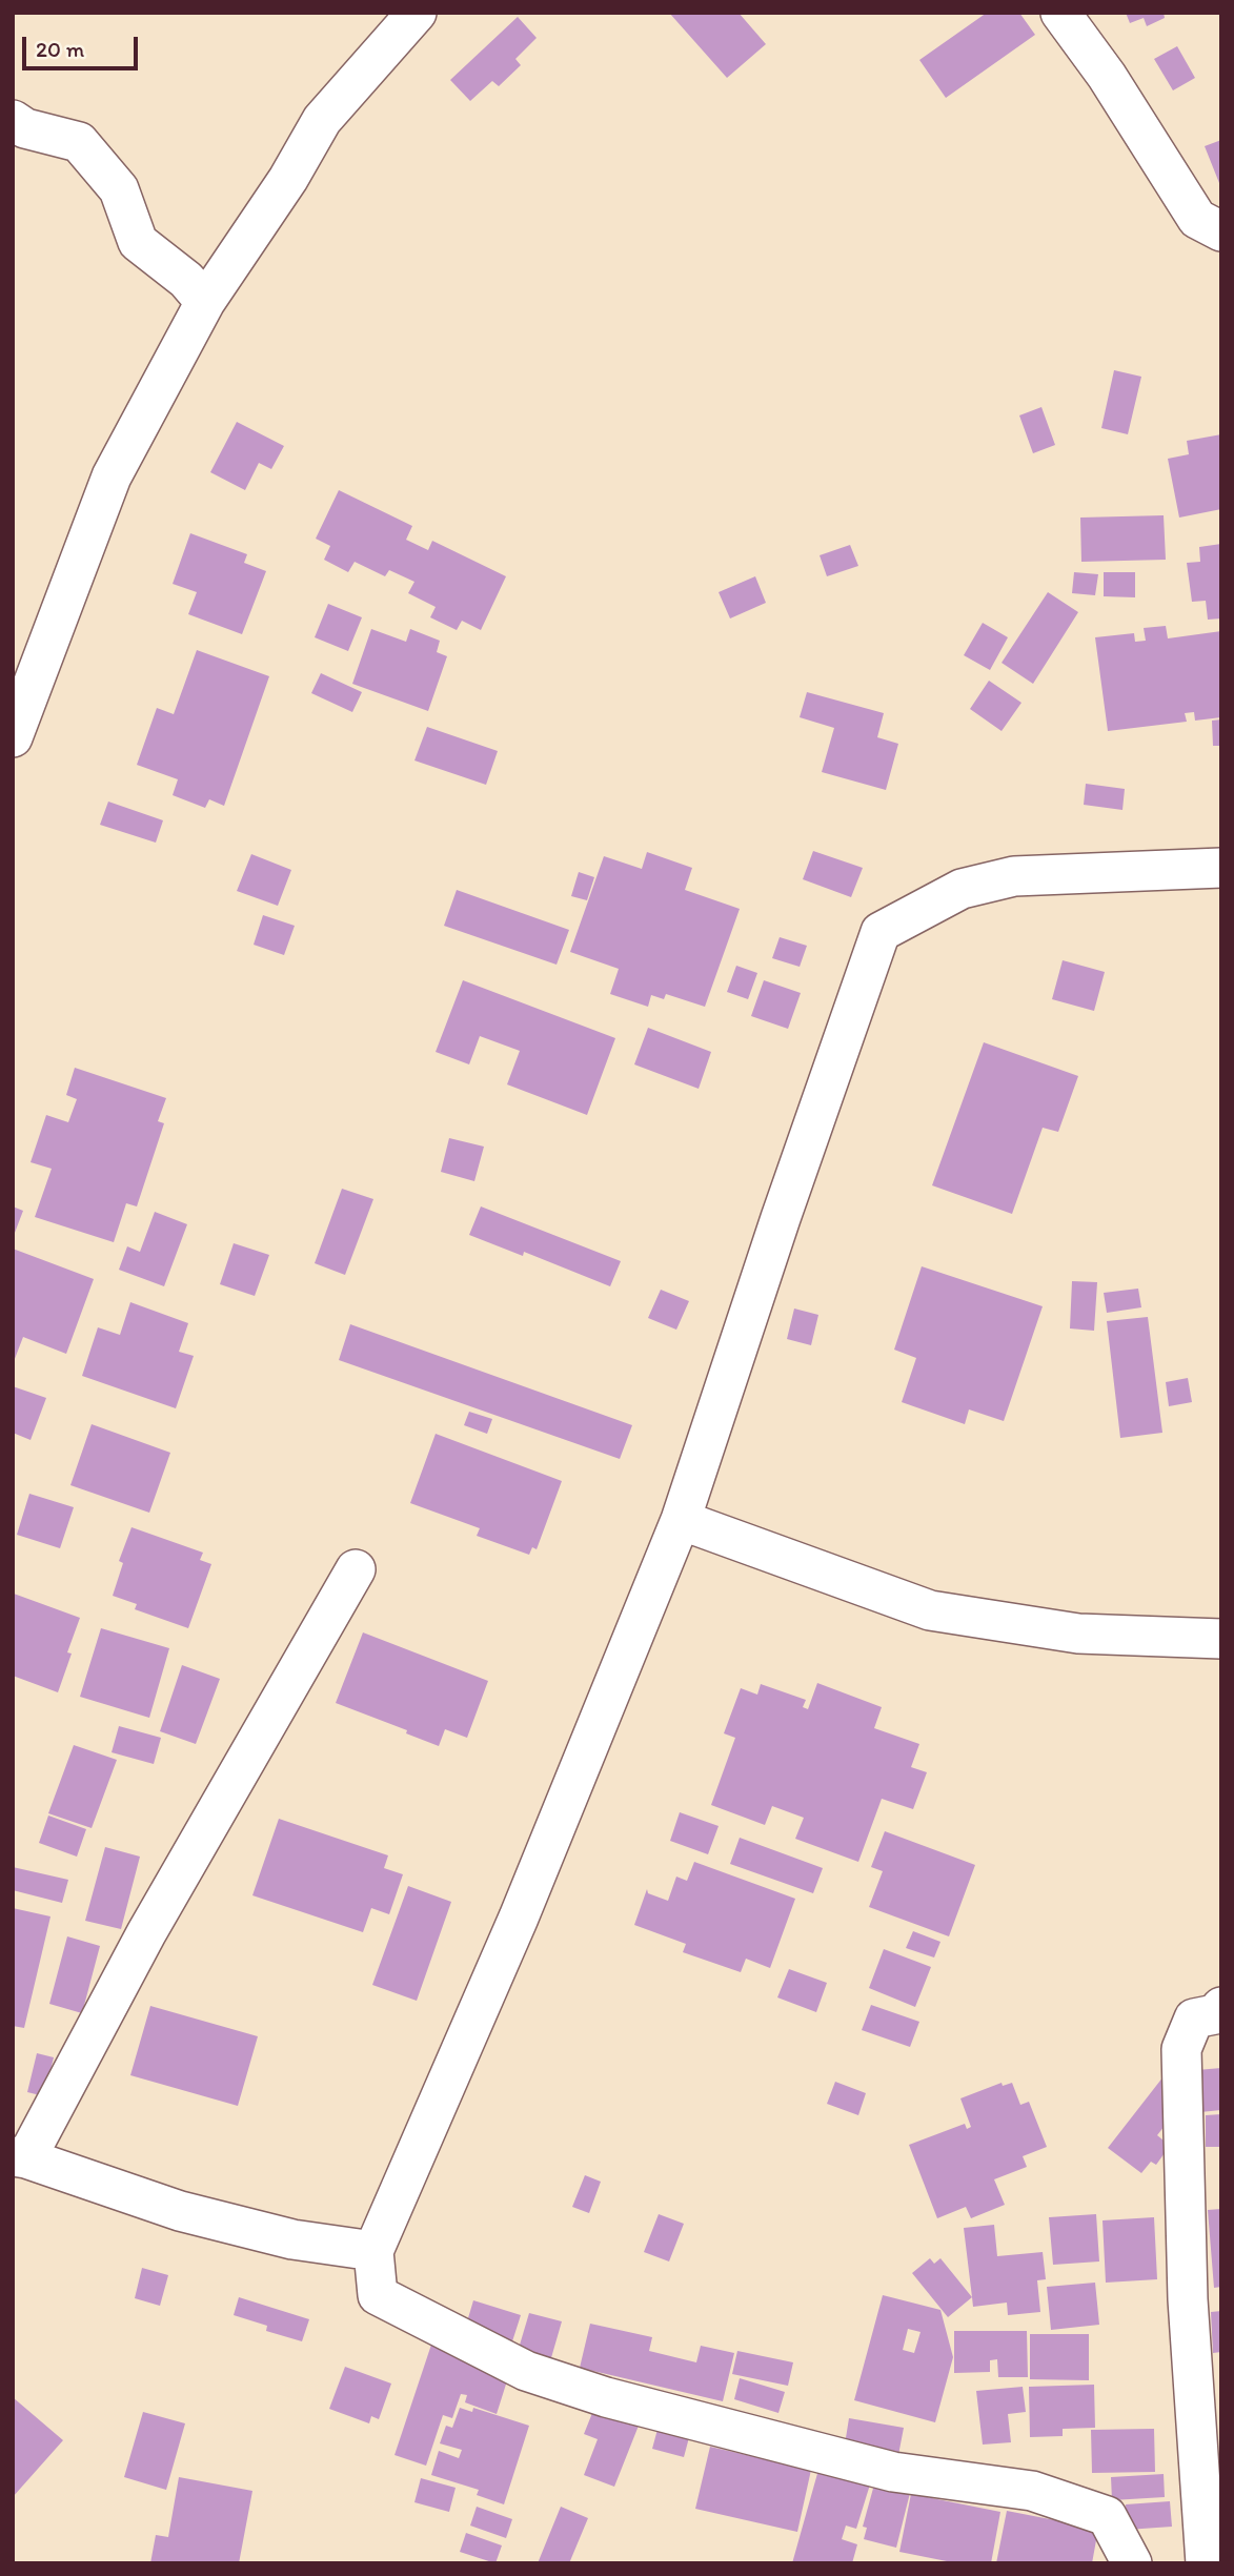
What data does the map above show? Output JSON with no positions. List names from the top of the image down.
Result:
{
  "scale_bar": "20 m"
}
